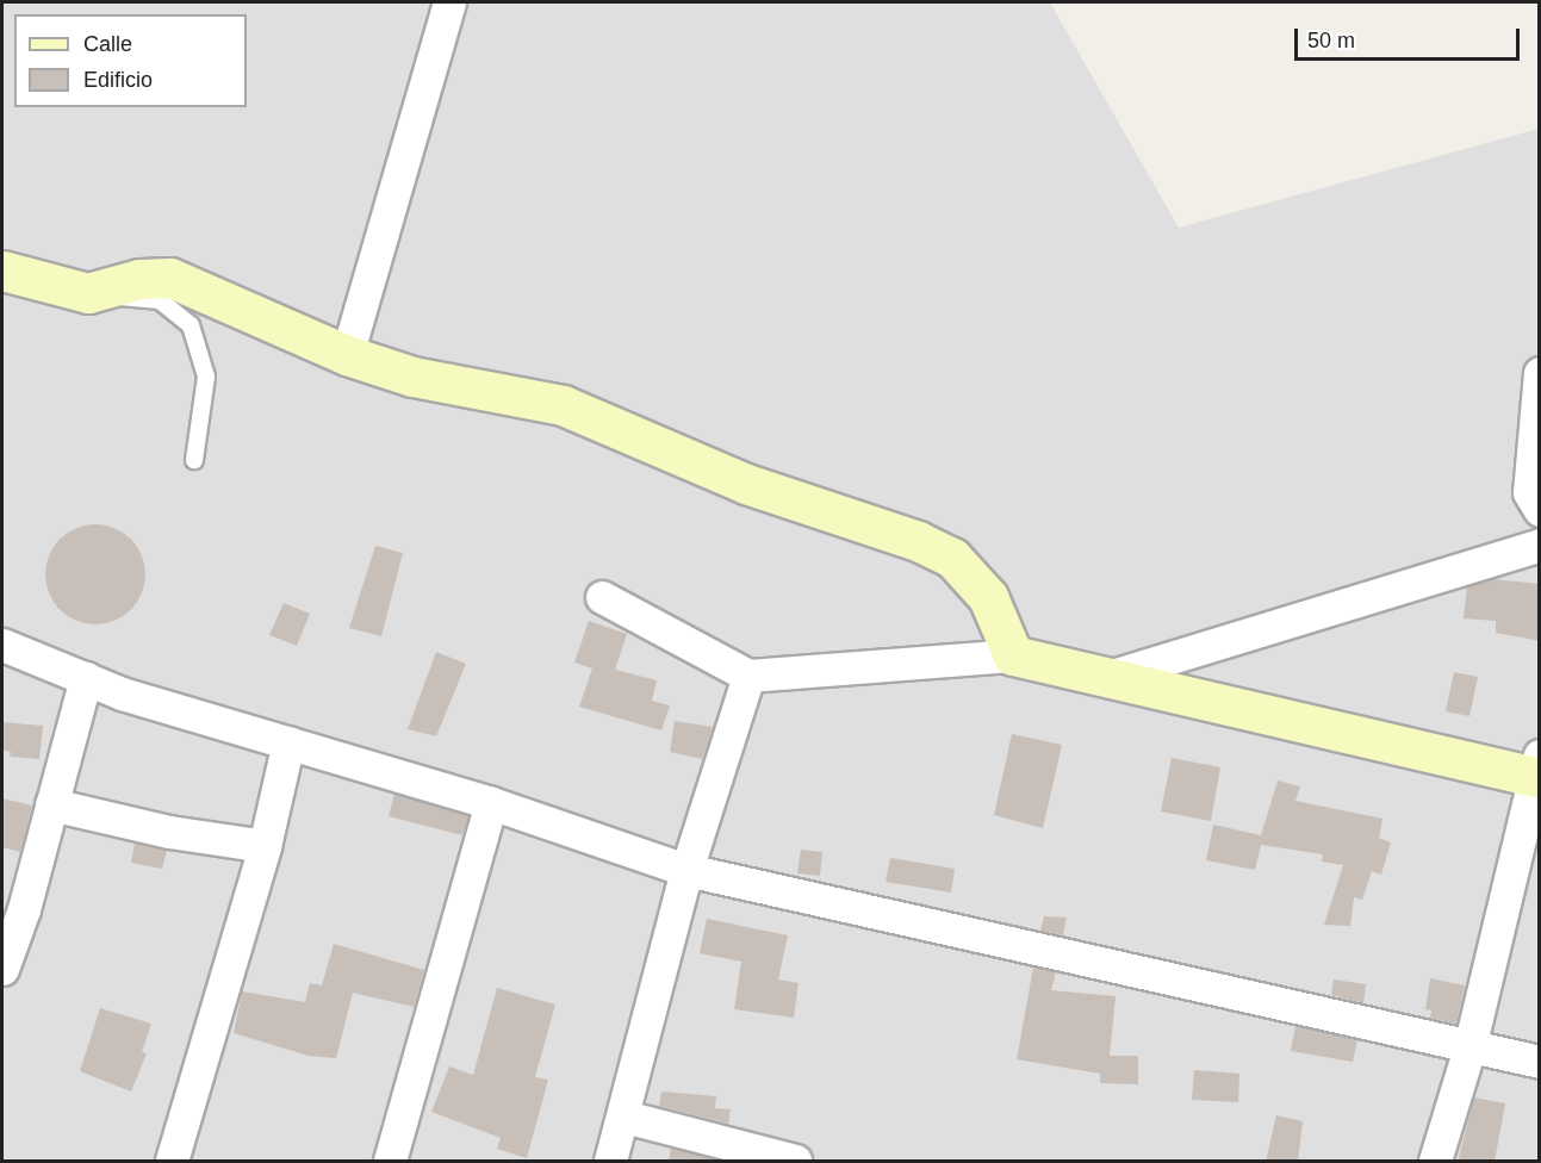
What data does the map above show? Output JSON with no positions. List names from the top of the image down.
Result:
{
  "legend": ["Calle", "Edificio"],
  "scale_bar": "50 m"
}
